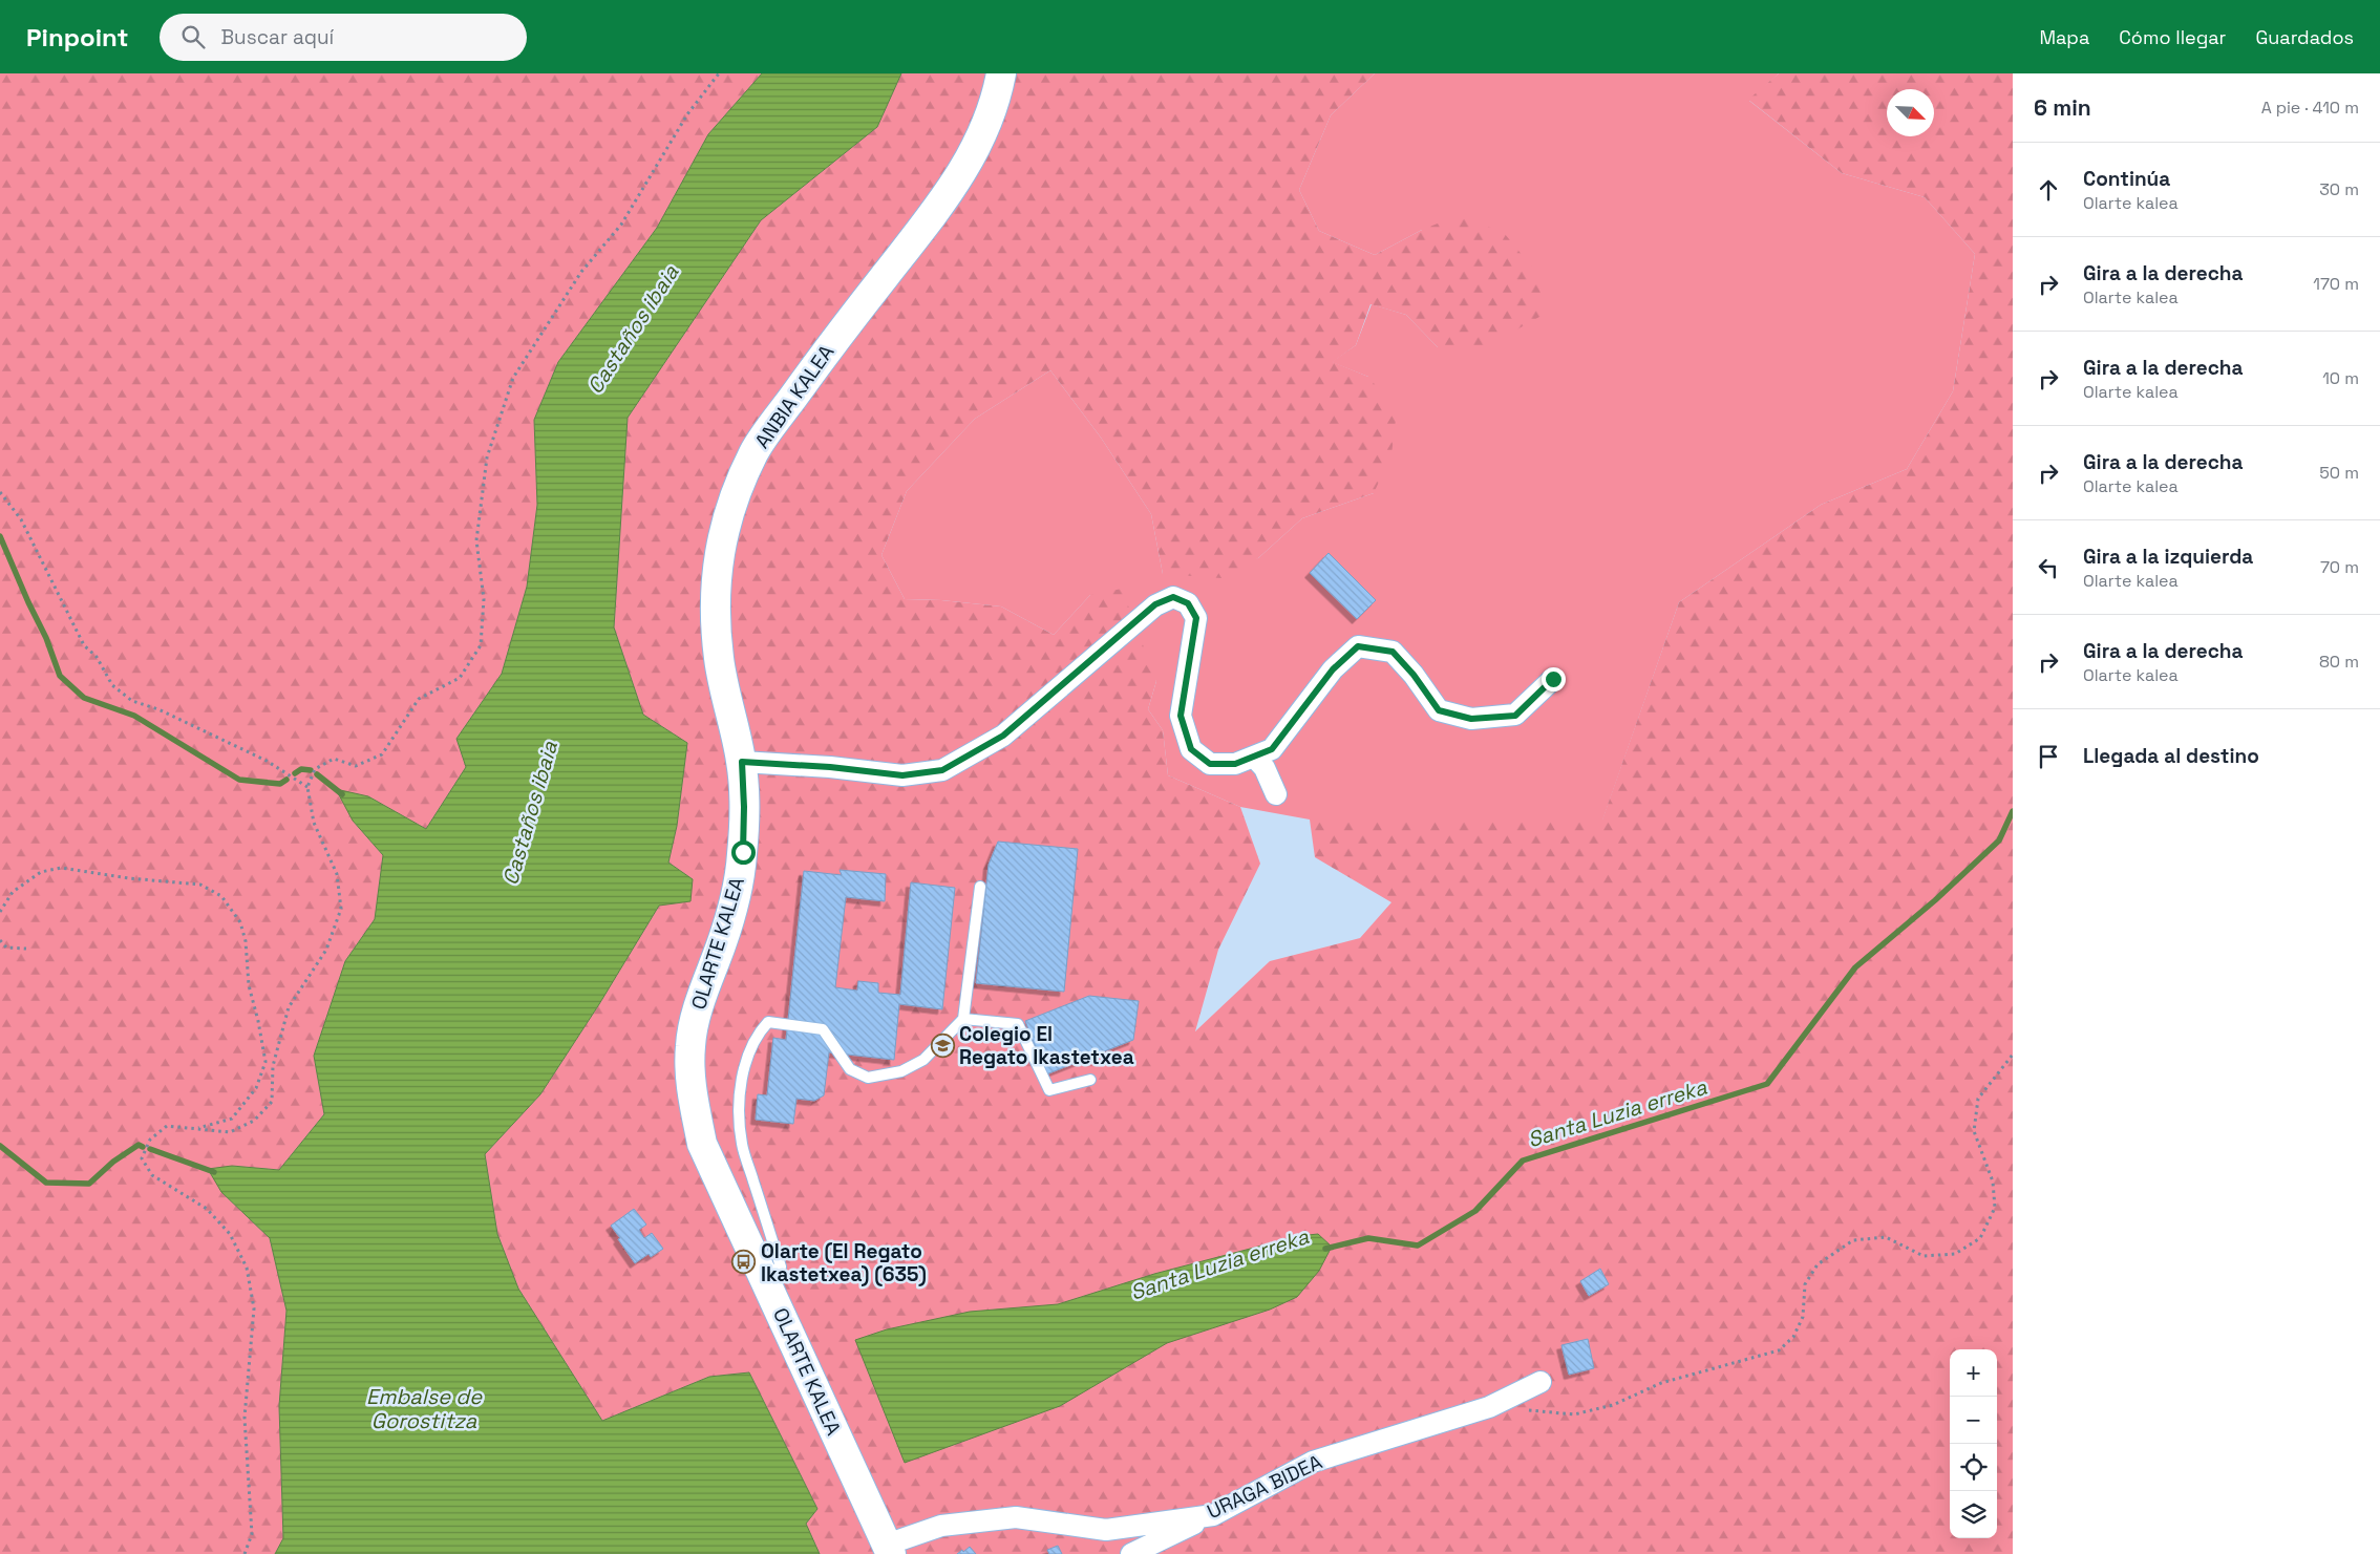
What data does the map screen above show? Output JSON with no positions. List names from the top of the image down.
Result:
{
  "streets": {
    "street": ["ANBIA KALEA", "OLARTE KALEA", "URAGA BIDEA"]
  },
  "crossings": [
    ["ANBIA KALEA", "OLARTE KALEA"],
    ["OLARTE KALEA", "URAGA BIDEA"]
  ],
  "water": ["Castaños ibaia", "Santa Luzia erreka", "Embalse de Gorostitza"],
  "places": {
    "school or university": ["Colegio El Regato Ikastetxea"],
    "bus stop": ["Olarte (El Regato Ikastetxea) (635)"]
  },
  "north": "bottom right",
  "page": {
    "header": "Pinpoint",
    "search": "Buscar aquí",
    "nav": ["Mapa", "Cómo llegar", "Guardados"],
    "heading": ["6 min", "A pie · 410 m"],
    "list": [
      ["Continúa", "Olarte kalea", "30 m"],
      ["Gira a la derecha", "Olarte kalea", "170 m"],
      ["Gira a la derecha", "Olarte kalea", "10 m"],
      ["Gira a la derecha", "Olarte kalea", "50 m"],
      ["Gira a la izquierda", "Olarte kalea", "70 m"],
      ["Gira a la derecha", "Olarte kalea", "80 m"],
      "Llegada al destino"
    ],
    "map_buttons": ["+", "−"]
  }
}
